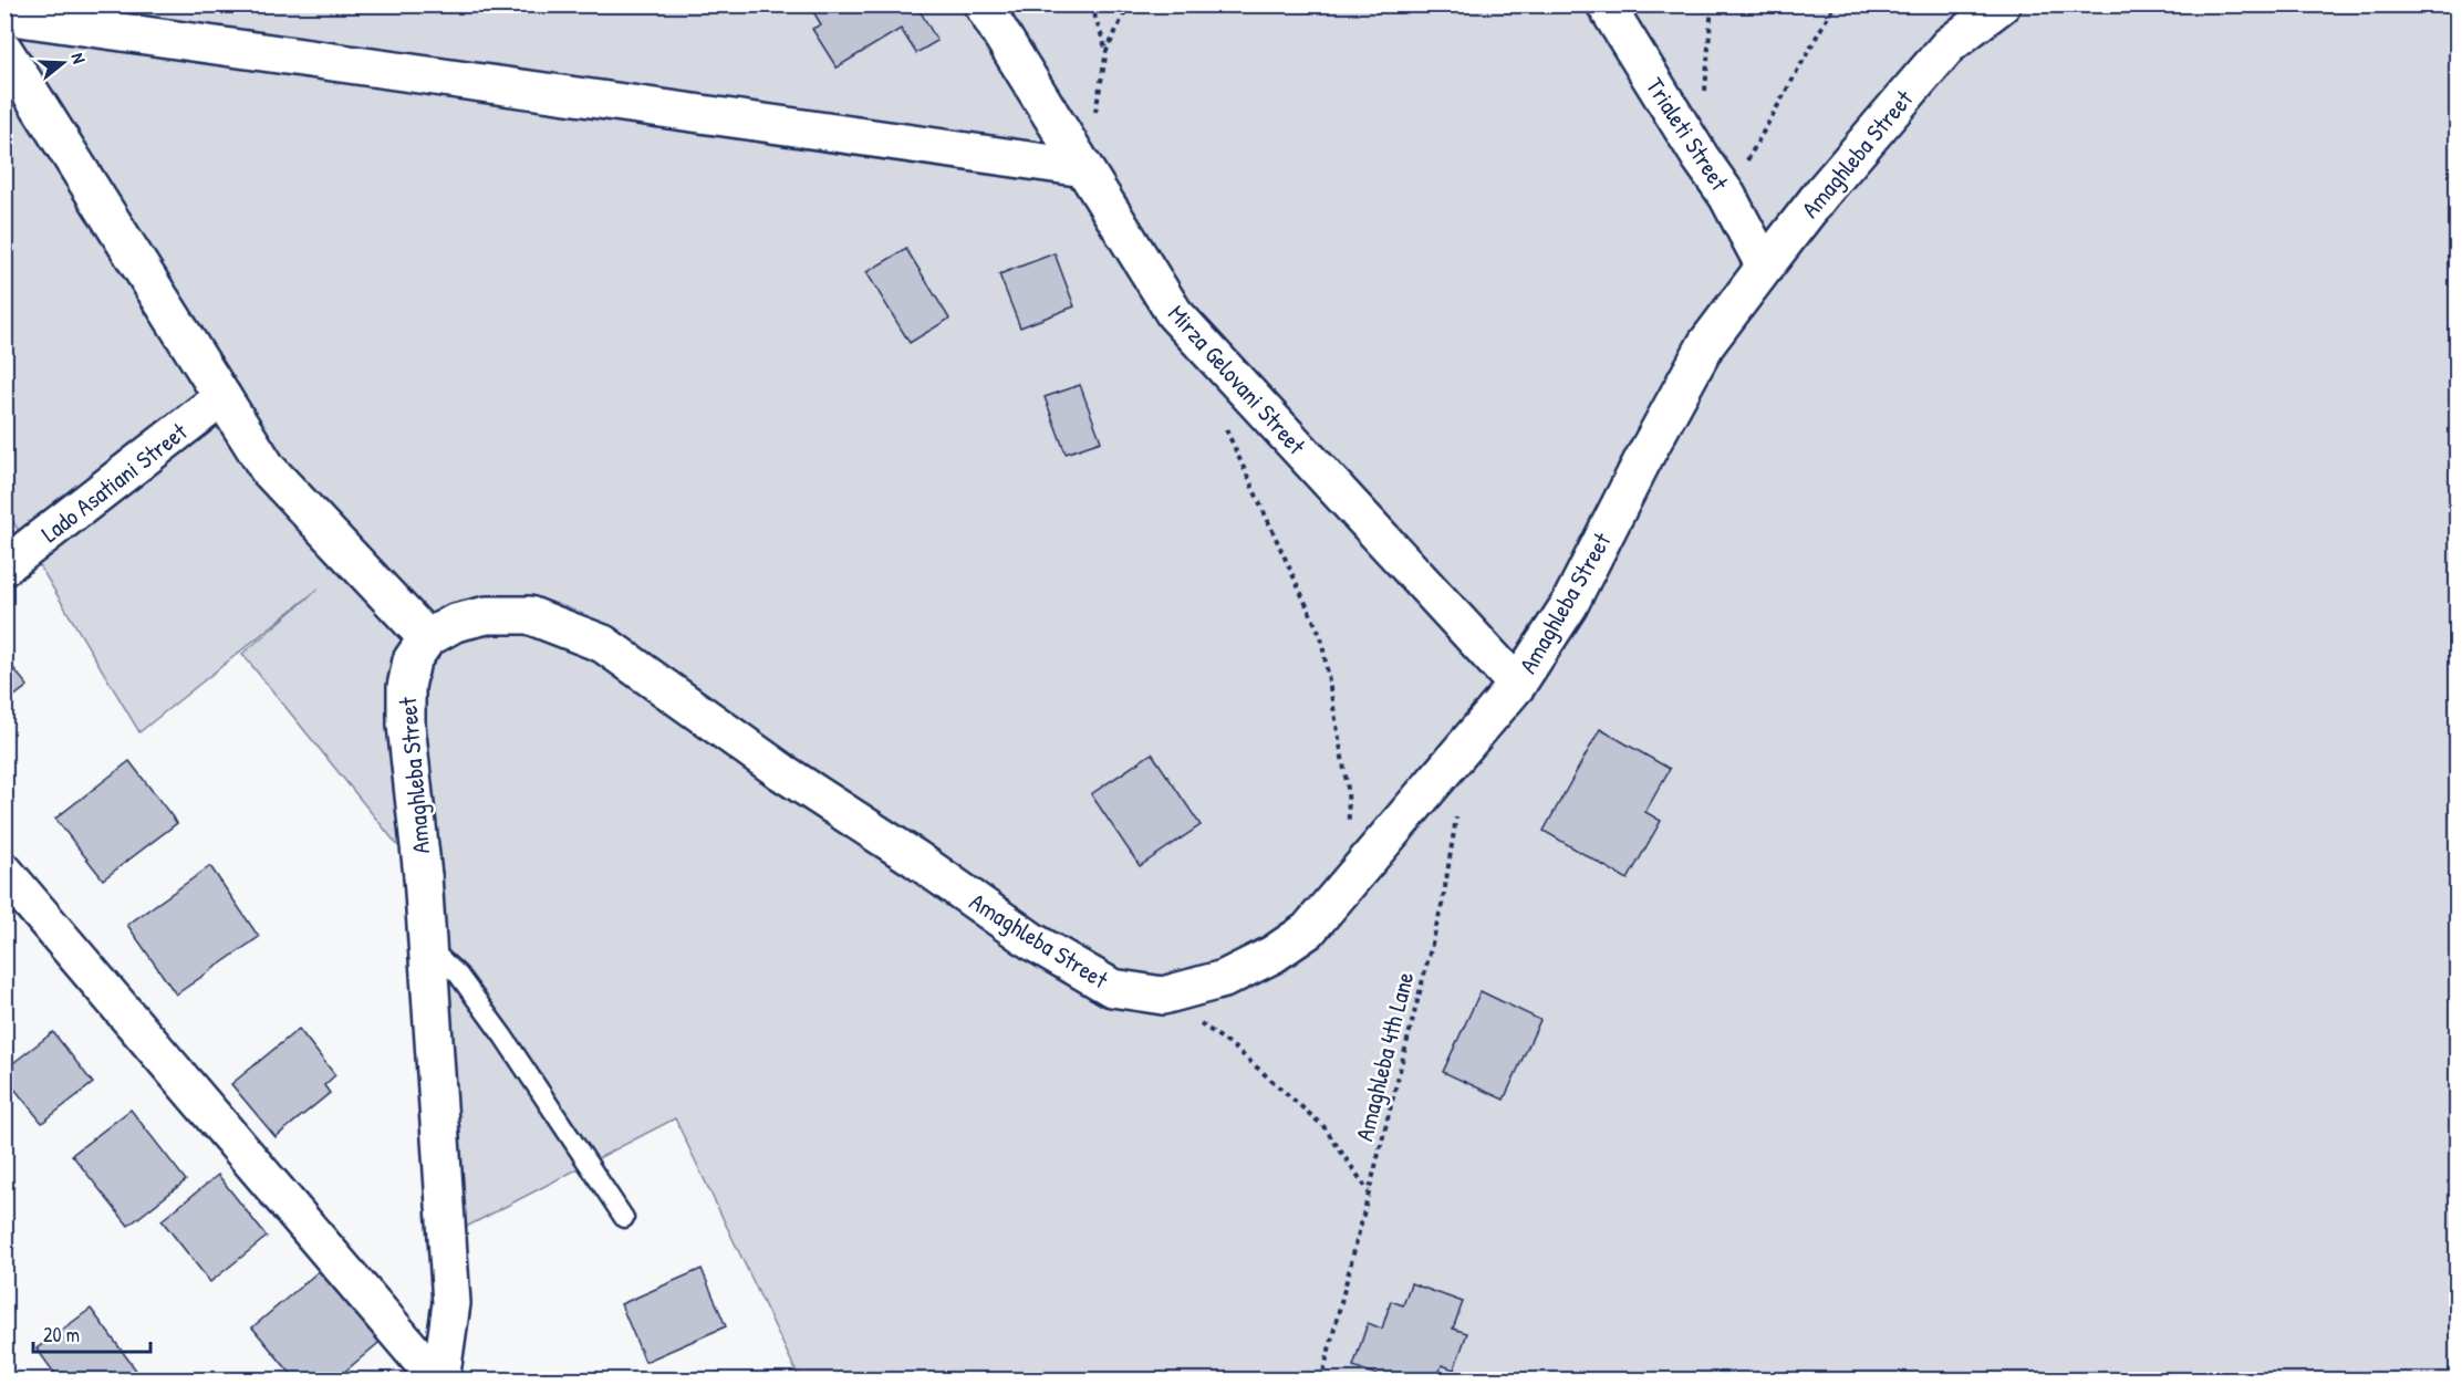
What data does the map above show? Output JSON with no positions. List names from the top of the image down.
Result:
{
  "streets": {
    "street": [
      "Trialeti Street",
      "Amaghleba Street",
      "Mirza Gelovani Street",
      "Lado Asatiani Street"
    ],
    "path": ["Amaghleba 4th Lane"]
  },
  "crossings": [
    ["Trialeti Street", "Amaghleba Street"],
    ["Amaghleba Street", "Mirza Gelovani Street"]
  ],
  "scale_bar": "20 m",
  "north": "right"
}
